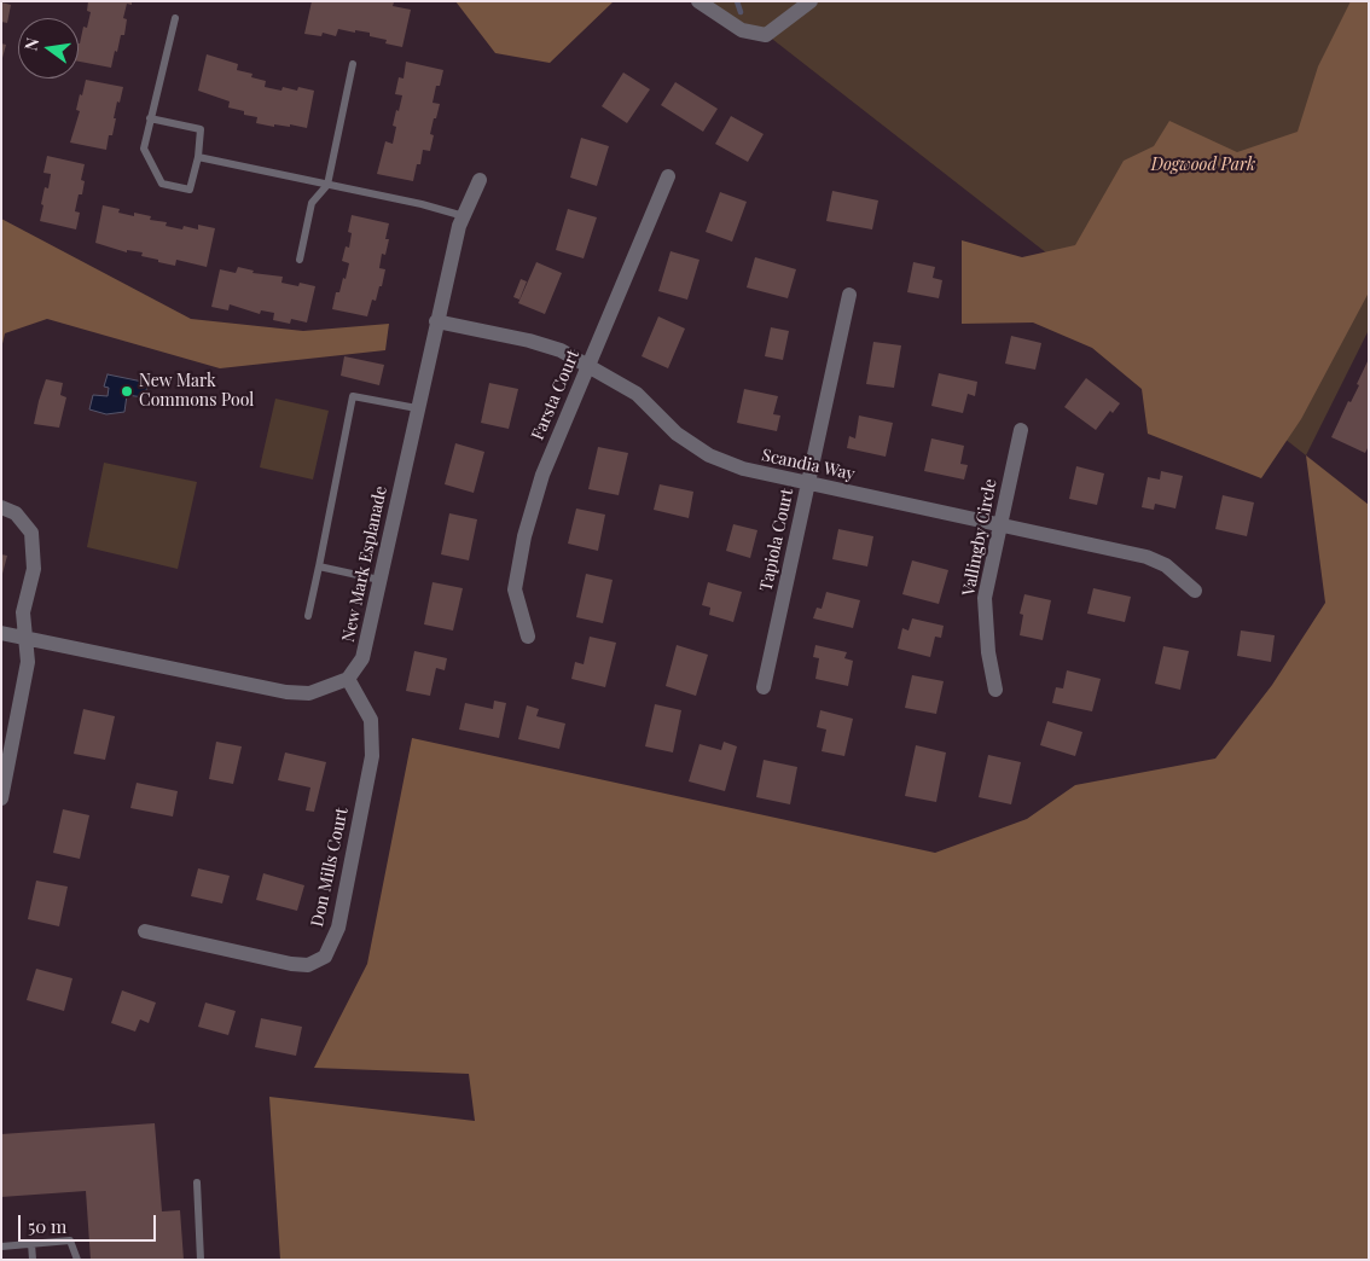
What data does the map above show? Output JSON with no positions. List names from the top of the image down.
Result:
{
  "streets": {
    "street": [
      "Farsta Court",
      "Scandia Way",
      "Vallingby Circle",
      "Tapiola Court",
      "New Mark Esplanade",
      "Don Mills Court"
    ]
  },
  "crossings": [
    ["Farsta Court", "Scandia Way"],
    ["Scandia Way", "Vallingby Circle"],
    ["Scandia Way", "Tapiola Court"],
    ["Scandia Way", "New Mark Esplanade"],
    ["New Mark Esplanade", "Don Mills Court"]
  ],
  "parks": ["Dogwood Park"],
  "places": ["New Mark Commons Pool"],
  "scale_bar": "50 m",
  "north": "left"
}
